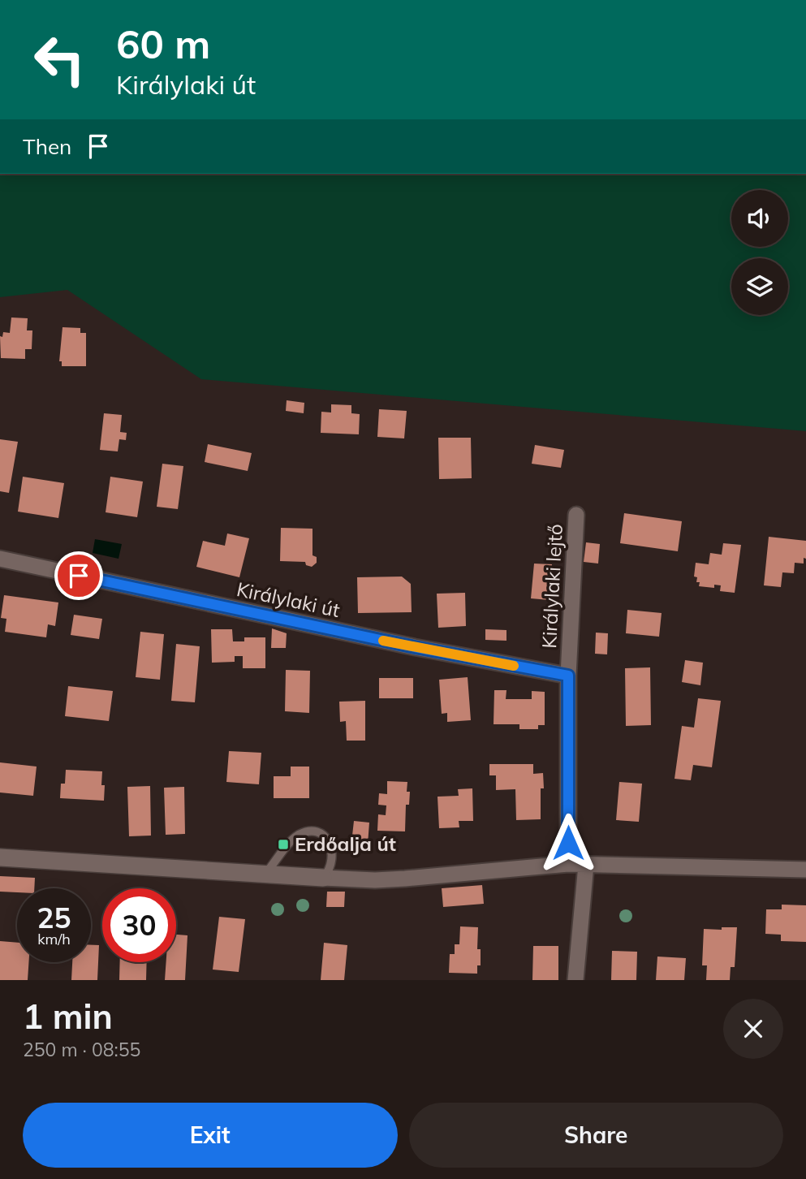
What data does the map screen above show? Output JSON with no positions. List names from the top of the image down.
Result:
{
  "streets": {
    "street": ["Királylaki lejtő", "Királylaki út"]
  },
  "crossings": [
    ["Királylaki lejtő", "Királylaki út"]
  ],
  "places": {
    "transit": ["Erdőalja út"]
  },
  "page": {
    "turn": ["60 m", "Királylaki út"],
    "then": "Then",
    "speed": "25 km/h",
    "limit": "30",
    "heading": ["1 min", "250 m · 08:55"],
    "buttons": ["Exit", "Share"]
  }
}
